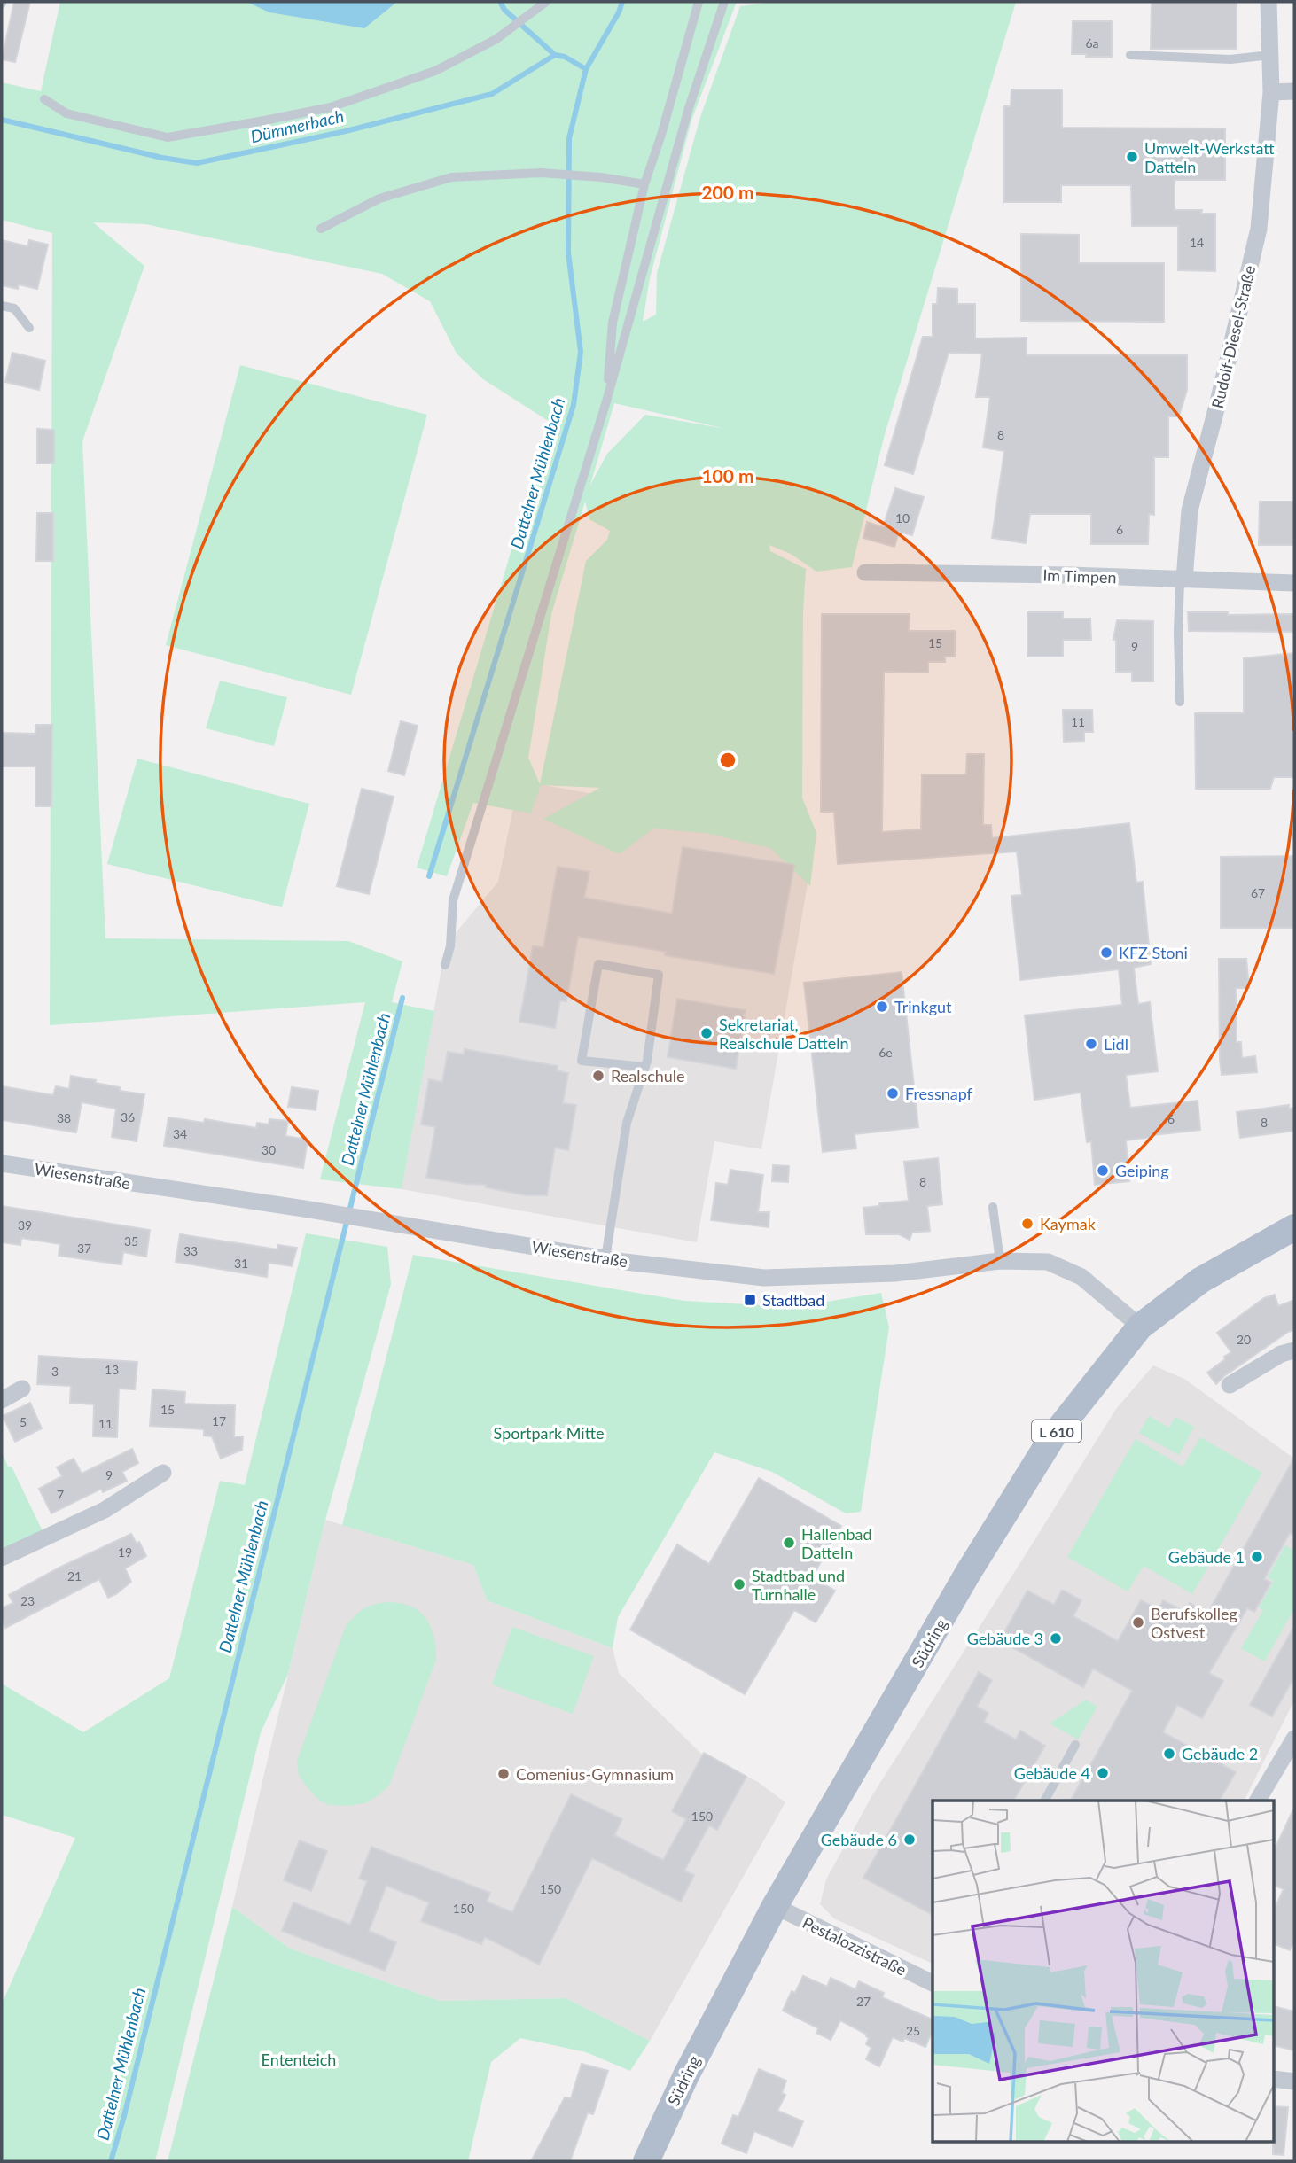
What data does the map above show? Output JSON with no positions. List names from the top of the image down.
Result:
{
  "streets": {
    "main road": ["L 610", "Südring"],
    "street": [
      "Rudolf-Diesel-Straße",
      "Im Timpen",
      "Wiesenstraße",
      "Pestalozzistraße"
    ]
  },
  "crossings": [
    ["Rudolf-Diesel-Straße", "Im Timpen"],
    ["Wiesenstraße", "Südring"],
    ["Südring", "Pestalozzistraße"]
  ],
  "water": ["Dümmerbach", "Dattelner Mühlenbach"],
  "parks": ["Sportpark Mitte", "Ententeich"],
  "places": {
    "other": [
      "Umwelt-Werkstatt Datteln",
      "KFZ Stoni",
      "Trinkgut",
      "Sekretariat, Realschule Datteln",
      "Lidl",
      "Realschule",
      "Fressnapf",
      "Geiping",
      "Kaymak",
      "Hallenbad Datteln",
      "Gebäude 1",
      "Stadtbad und Turnhalle",
      "Berufskolleg Ostvest",
      "Gebäude 3",
      "Gebäude 2",
      "Gebäude 4",
      "Comenius-Gymnasium",
      "Gebäude 6"
    ],
    "transit": ["Stadtbad"]
  },
  "house_numbers": [
    "6a",
    "14",
    "8",
    "10",
    "6",
    "15",
    "9",
    "11",
    "67",
    "6e",
    "36",
    "38",
    "6",
    "8",
    "34",
    "30",
    "8",
    "39",
    "35",
    "37",
    "33",
    "31",
    "20",
    "13",
    "3",
    "15",
    "17",
    "5",
    "11",
    "9",
    "7",
    "19",
    "21",
    "23",
    "150",
    "150",
    "150",
    "27",
    "25"
  ],
  "rings": ["200 m", "100 m"]
}
